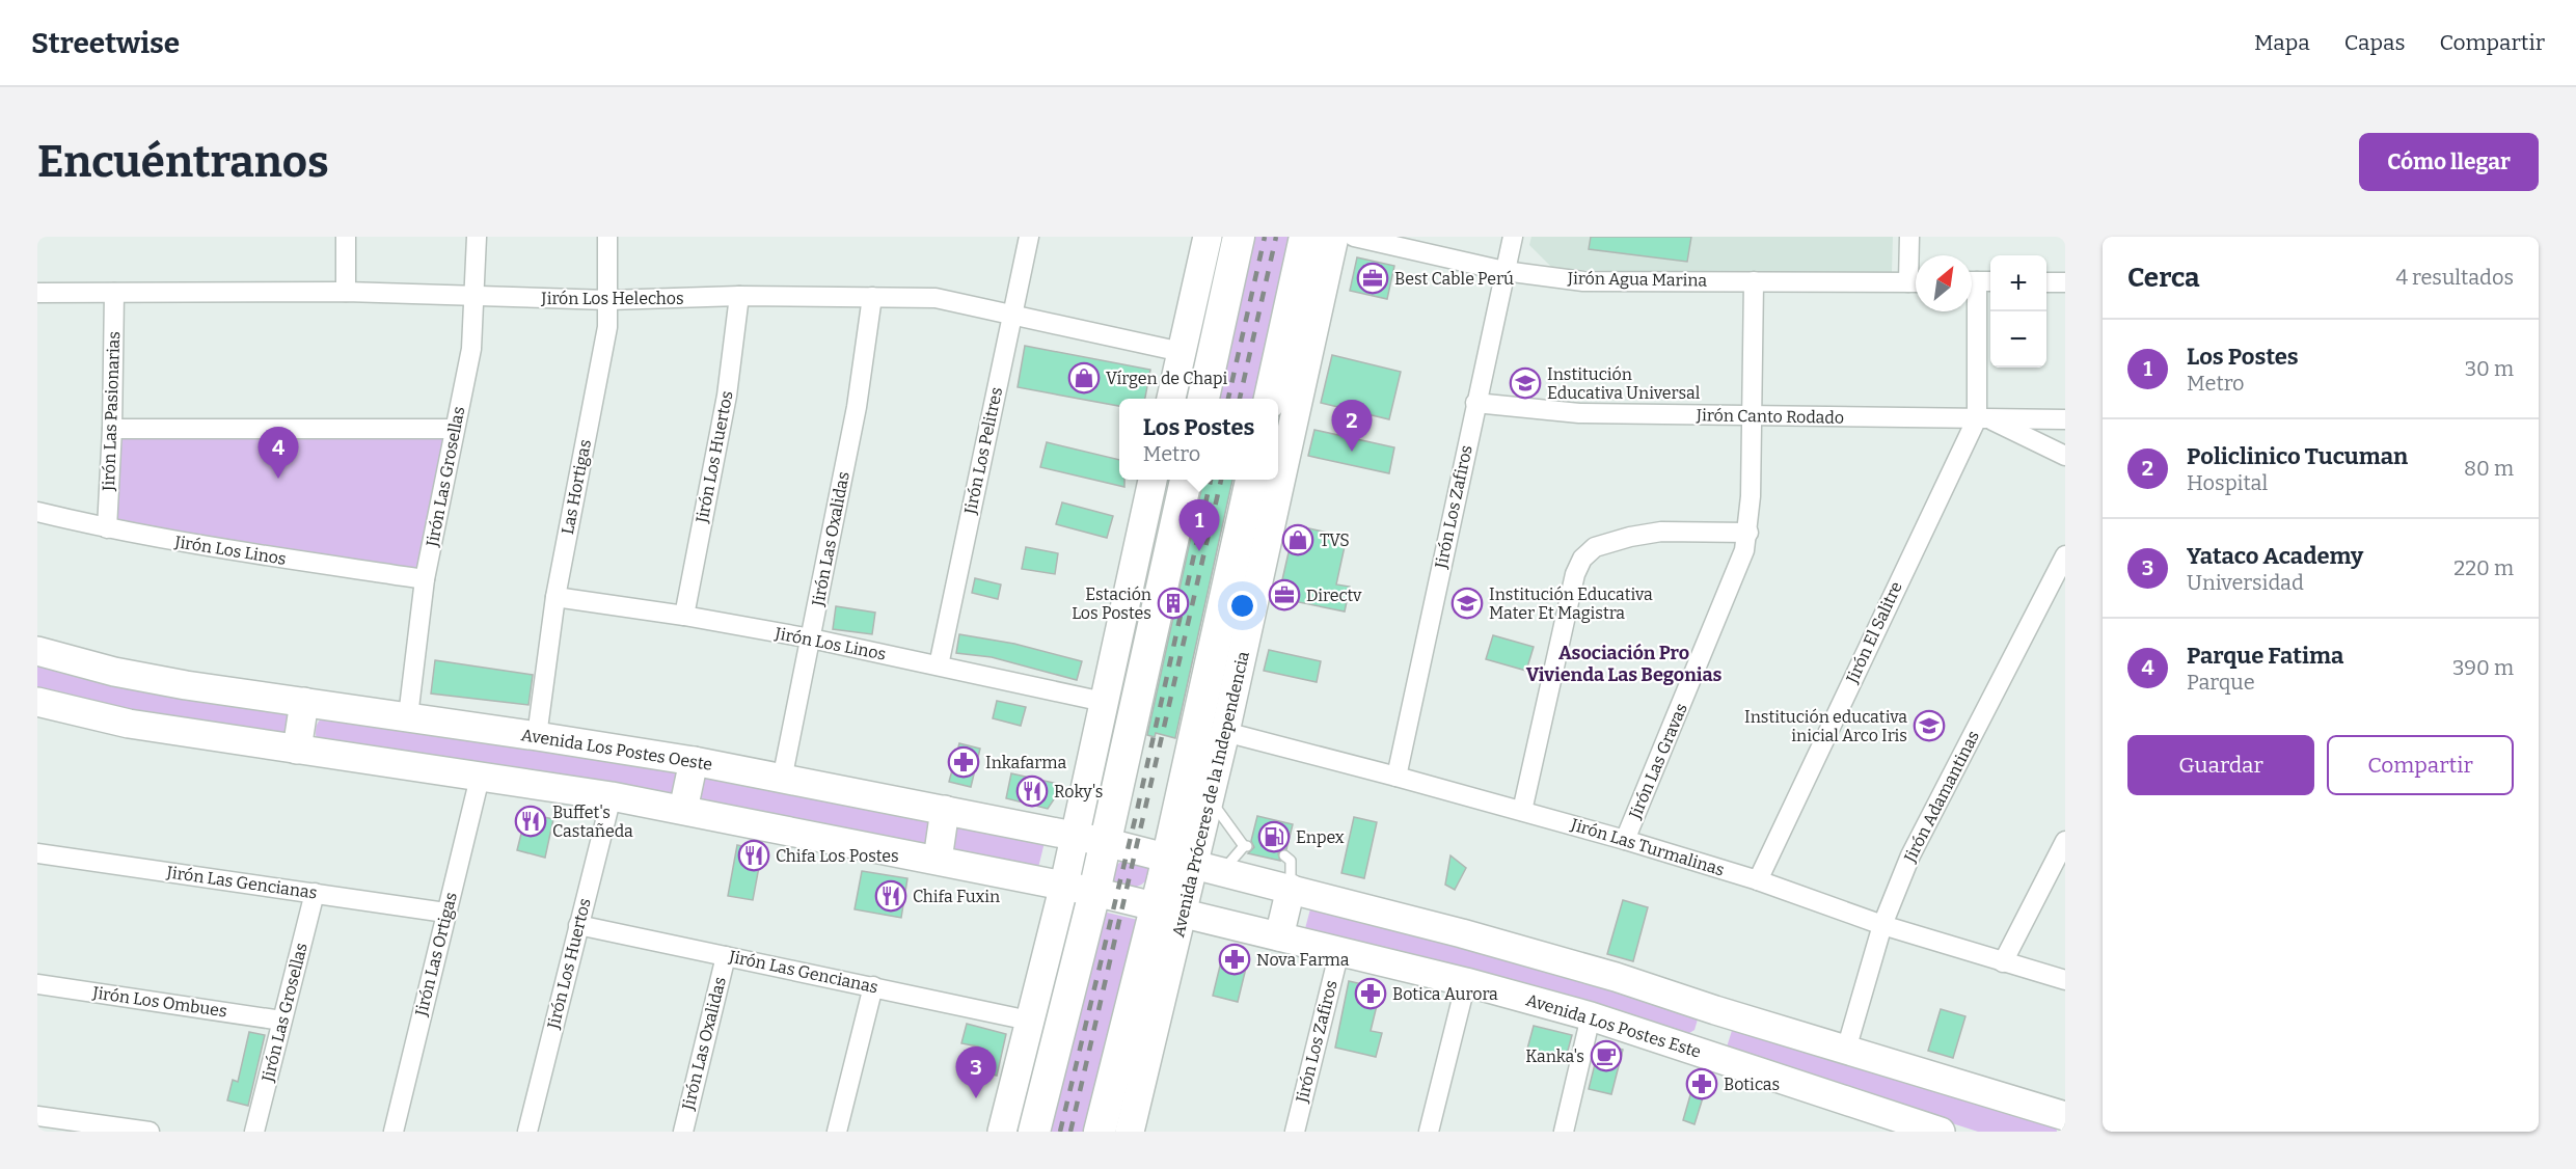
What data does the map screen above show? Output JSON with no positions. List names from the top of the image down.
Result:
{
  "streets": {
    "main road": ["Avenida Los Postes Oeste", "Avenida Próceres de la Independencia", "Avenida Los Postes Este"],
    "street": [
      "Jirón Agua Marina",
      "Jirón Los Helechos",
      "Jirón Las Pasionarias",
      "Jirón Canto Rodado",
      "Jirón Los Pelitres",
      "Jirón Los Huertos",
      "Jirón Las Grosellas",
      "Las Hortigas",
      "Jirón Los Zafiros",
      "Jirón Las Oxalidas",
      "Jirón Los Linos",
      "Jirón El Salitre",
      "Jirón Las Gravas",
      "Jirón Adamantinas",
      "Jirón Las Turmalinas",
      "Jirón Las Gencianas",
      "Jirón Las Ortigas",
      "Jirón Los Ombues"
    ]
  },
  "crossings": [
    ["Jirón Agua Marina", "Jirón Los Zafiros"],
    ["Jirón Agua Marina", "Jirón Las Gravas"],
    ["Jirón Los Helechos", "Jirón Las Pasionarias"],
    ["Jirón Los Helechos", "Jirón Los Pelitres"],
    ["Jirón Los Helechos", "Jirón Los Huertos"],
    ["Jirón Los Helechos", "Jirón Las Grosellas"],
    ["Jirón Los Helechos", "Las Hortigas"],
    ["Jirón Los Helechos", "Jirón Las Oxalidas"],
    ["Jirón Las Pasionarias", "Jirón Los Linos"],
    ["Jirón Canto Rodado", "Jirón Los Zafiros"],
    ["Jirón Canto Rodado", "Jirón El Salitre"],
    ["Jirón Canto Rodado", "Jirón Las Gravas"],
    ["Jirón Los Pelitres", "Jirón Los Linos"],
    ["Jirón Los Huertos", "Jirón Los Linos"],
    ["Jirón Los Huertos", "Jirón Las Gencianas"],
    ["Jirón Las Grosellas", "Jirón Los Linos"],
    ["Jirón Las Grosellas", "Avenida Los Postes Oeste"],
    ["Jirón Las Grosellas", "Jirón Las Gencianas"],
    ["Jirón Las Grosellas", "Jirón Los Ombues"],
    ["Las Hortigas", "Jirón Los Linos"],
    ["Las Hortigas", "Avenida Los Postes Oeste"],
    ["Jirón Los Zafiros", "Jirón Las Turmalinas"],
    ["Jirón Los Zafiros", "Avenida Los Postes Este"],
    ["Jirón Las Oxalidas", "Jirón Los Linos"],
    ["Jirón Las Oxalidas", "Avenida Los Postes Oeste"],
    ["Jirón Las Oxalidas", "Jirón Las Gencianas"],
    ["Jirón El Salitre", "Jirón Las Turmalinas"],
    ["Avenida Los Postes Oeste", "Avenida Próceres de la Independencia"],
    ["Jirón Las Gravas", "Jirón Las Turmalinas"],
    ["Avenida Próceres de la Independencia", "Jirón Las Turmalinas"],
    ["Avenida Próceres de la Independencia", "Avenida Los Postes Este"],
    ["Jirón Adamantinas", "Jirón Las Turmalinas"],
    ["Jirón Las Gencianas", "Jirón Las Ortigas"]
  ],
  "districts": ["Asociación Pro Vivienda Las Begonias"],
  "places": {
    "office": ["Best Cable Perú", "Directv"],
    "shop": ["Vírgen de Chapi", "TVS"],
    "school or university": ["Institución Educativa Universal", "Institución Educativa Mater Et Magistra", "Institución educativa inicial Arco Iris"],
    "building": ["Estación Los Postes"],
    "pharmacy": [
      "Inkafarma",
      "Nova Farma",
      "Botica Aurora",
      "Boticas"
    ],
    "restaurant": [
      "Roky's",
      "Buffet's Castañeda",
      "Chifa Los Postes",
      "Chifa Fuxin"
    ],
    "fuel station": ["Enpex"],
    "cafe": ["Kanka's"]
  },
  "north": "top right",
  "page": {
    "header": "Streetwise",
    "nav": ["Mapa", "Capas", "Compartir"],
    "buttons": [
      "Cómo llegar",
      ["Guardar", "Compartir"]
    ],
    "title": "Encuéntranos",
    "heading": ["Cerca", "4 resultados"],
    "map_buttons": ["+", "−"],
    "list": [
      {
        "mark": "1",
        "name": "Los Postes",
        "note": "Metro",
        "value": "30 m"
      },
      {
        "mark": "2",
        "name": "Policlinico Tucuman",
        "note": "Hospital",
        "value": "80 m"
      },
      {
        "mark": "3",
        "name": "Yataco Academy",
        "note": "Universidad",
        "value": "220 m"
      },
      {
        "mark": "4",
        "name": "Parque Fatima",
        "note": "Parque",
        "value": "390 m"
      }
    ],
    "popup": ["Los Postes", "Metro"],
    "pins": [
      "2",
      "4",
      "1",
      "3"
    ]
  }
}
